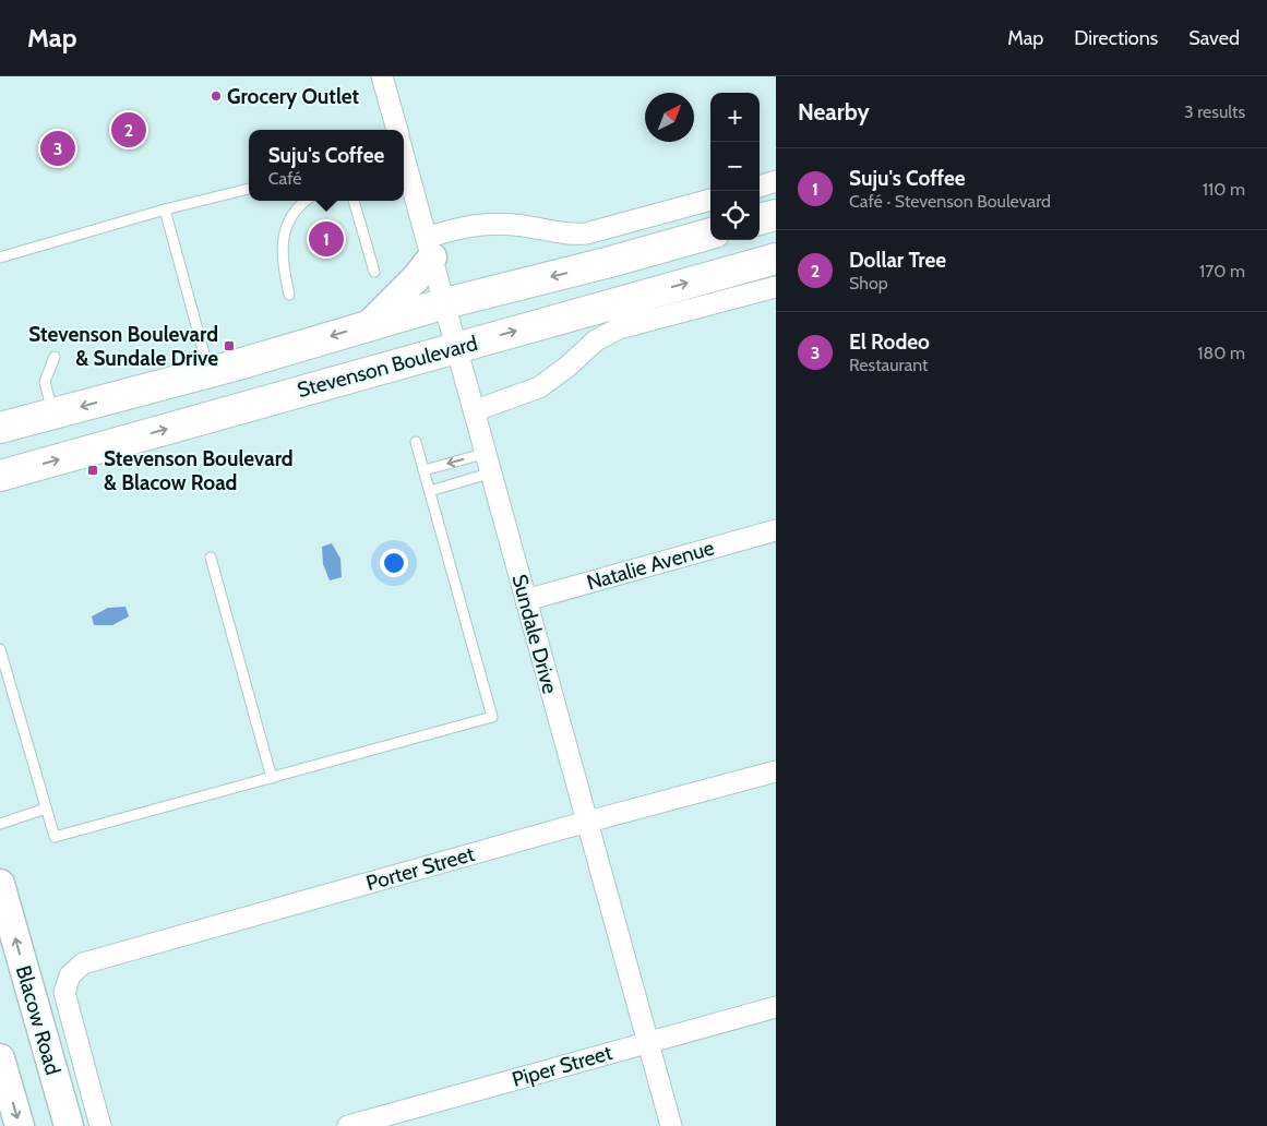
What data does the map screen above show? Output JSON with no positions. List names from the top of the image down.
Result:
{
  "streets": {
    "main road": ["Stevenson Boulevard", "Blacow Road"],
    "street": [
      "Natalie Avenue",
      "Sundale Drive",
      "Porter Street",
      "Piper Street"
    ]
  },
  "crossings": [
    ["Stevenson Boulevard", "Sundale Drive"],
    ["Natalie Avenue", "Sundale Drive"],
    ["Sundale Drive", "Porter Street"],
    ["Sundale Drive", "Piper Street"],
    ["Porter Street", "Blacow Road"]
  ],
  "places": {
    "other": ["Grocery Outlet"],
    "transit": ["Stevenson Boulevard & Sundale Drive", "Stevenson Boulevard & Blacow Road"]
  },
  "north": "top right",
  "page": {
    "header": "Map",
    "nav": ["Map", "Directions", "Saved"],
    "heading": ["Nearby", "3 results"],
    "map_buttons": ["+", "−"],
    "pins": ["2", "3", "1"],
    "popup": ["Suju's Coffee", "Café"],
    "list": [
      {
        "mark": "1",
        "name": "Suju's Coffee",
        "note": "Café · Stevenson Boulevard",
        "value": "110 m"
      },
      {
        "mark": "2",
        "name": "Dollar Tree",
        "note": "Shop",
        "value": "170 m"
      },
      {
        "mark": "3",
        "name": "El Rodeo",
        "note": "Restaurant",
        "value": "180 m"
      }
    ]
  }
}
